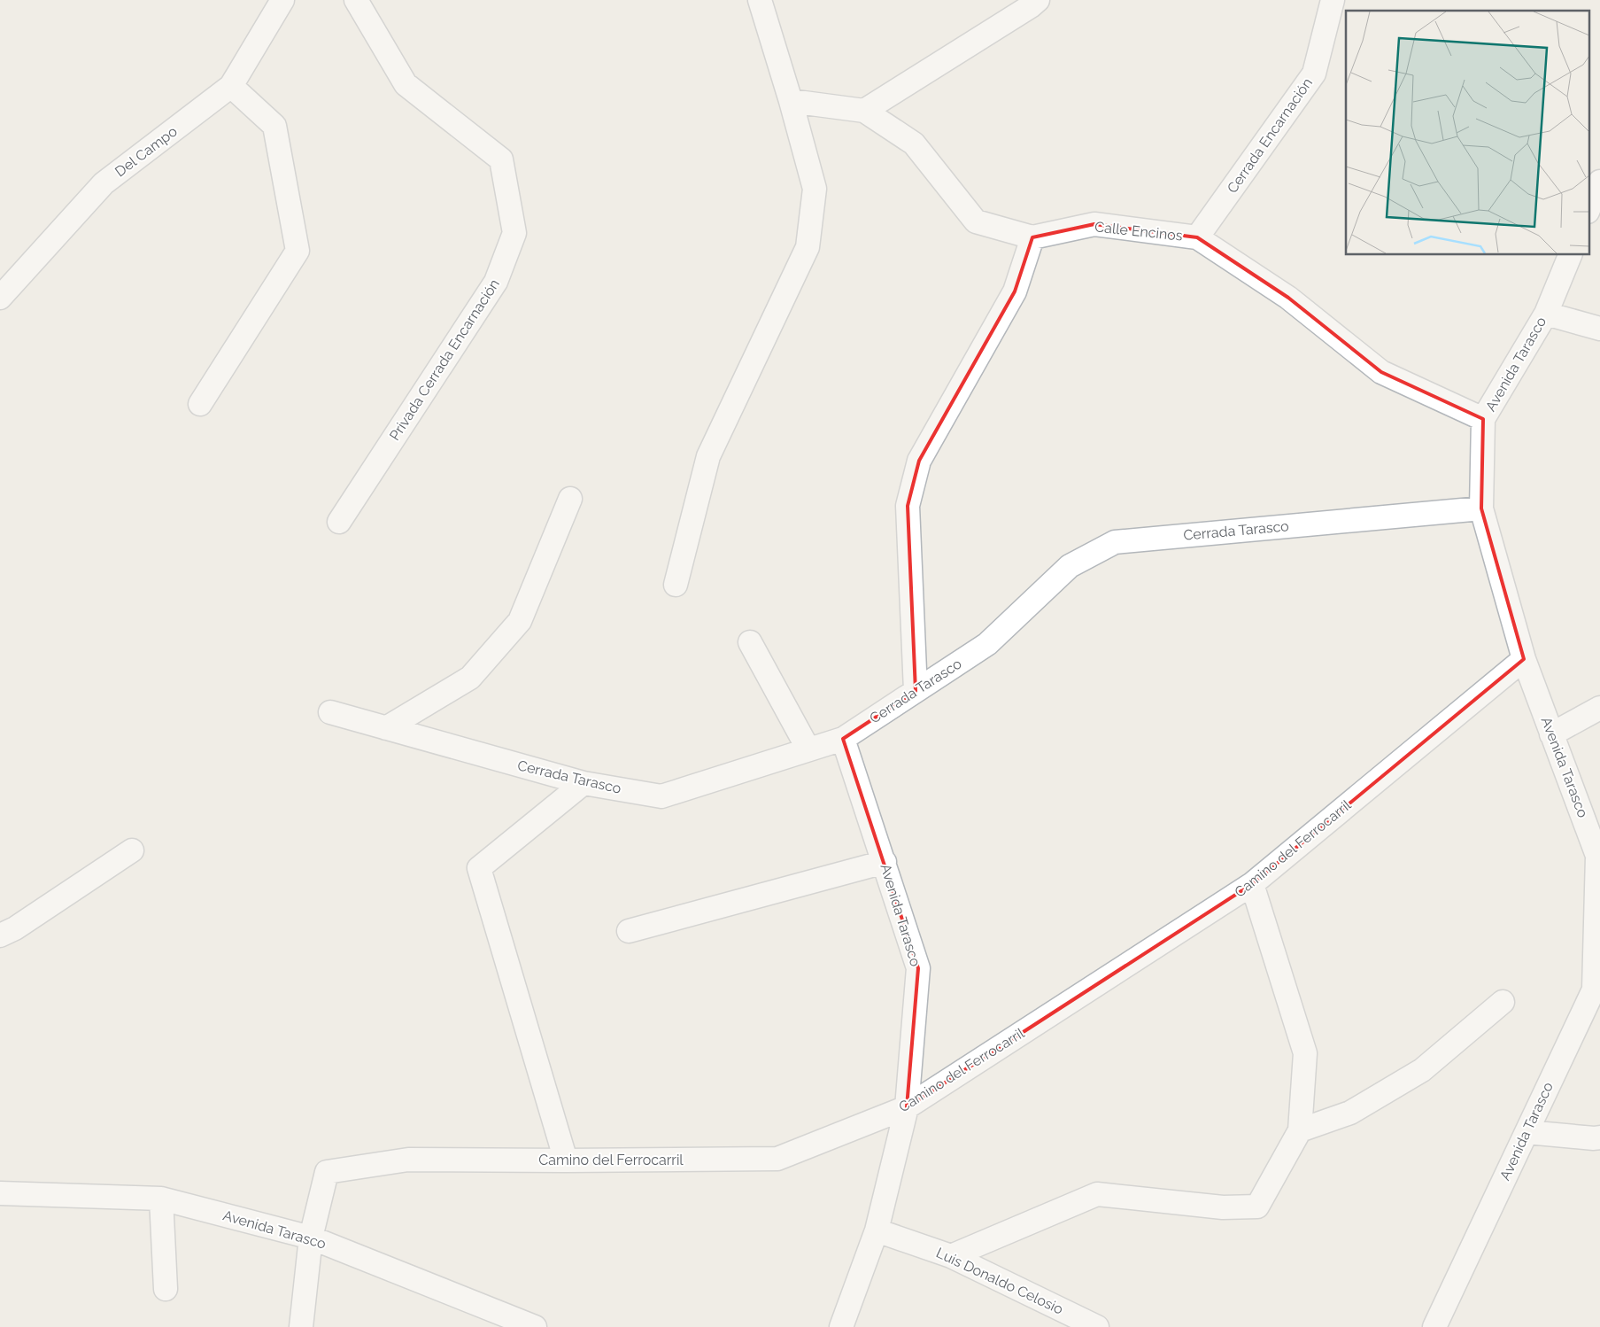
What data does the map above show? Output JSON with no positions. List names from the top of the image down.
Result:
{
  "streets": {
    "street": [
      "Cerrada Encarnación",
      "Del Campo",
      "Calle Encinos",
      "Privada Cerrada Encarnación",
      "Avenida Tarasco",
      "Cerrada Tarasco",
      "Camino del Ferrocarril",
      "Luis Donaldo Celosio"
    ]
  },
  "crossings": [
    ["Cerrada Encarnación", "Calle Encinos"],
    ["Calle Encinos", "Avenida Tarasco"],
    ["Avenida Tarasco", "Cerrada Tarasco"],
    ["Avenida Tarasco", "Camino del Ferrocarril"],
    ["Avenida Tarasco", "Luis Donaldo Celosio"]
  ]
}
